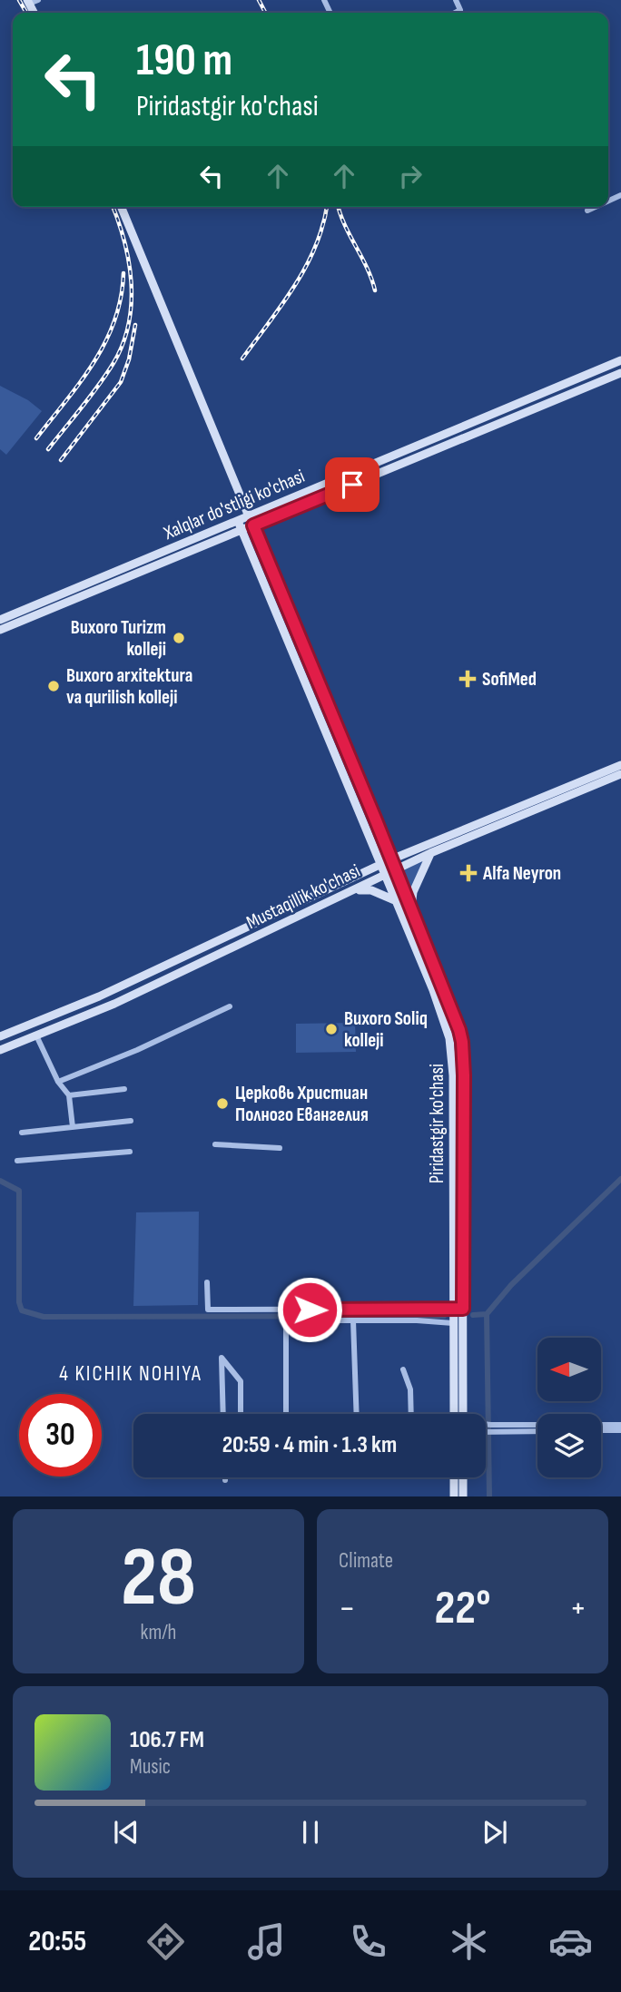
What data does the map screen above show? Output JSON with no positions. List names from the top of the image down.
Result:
{
  "streets": {
    "main road": ["Xalqlar do'stligi ko'chasi", "Mustaqillik ko'chasi", "Piridastgir ko'chasi"]
  },
  "crossings": [
    ["Xalqlar do'stligi ko'chasi", "Piridastgir ko'chasi"],
    ["Mustaqillik ko'chasi", "Piridastgir ko'chasi"]
  ],
  "districts": ["4 KICHIK NOHIYA"],
  "places": {
    "other": [
      "Buxoro Turizm kolleji",
      "Buxoro arxitektura va qurilish kolleji",
      "Buxoro Soliq kolleji",
      "Церковь Христиан Полного Евангелия"
    ],
    "health": ["SofiMed", "Alfa Neyron"]
  },
  "north": "left",
  "page": {
    "turn": ["190 m", "Piridastgir ko'chasi"],
    "limit": "30",
    "trip": "20:59 · 4 min · 1.3 km",
    "tile": [
      ["28", "km/h"],
      "Climate"
    ],
    "heat": ["−", "22°", "+"],
    "song": ["106.7 FM", "Music"],
    "tabs": "20:55"
  }
}
